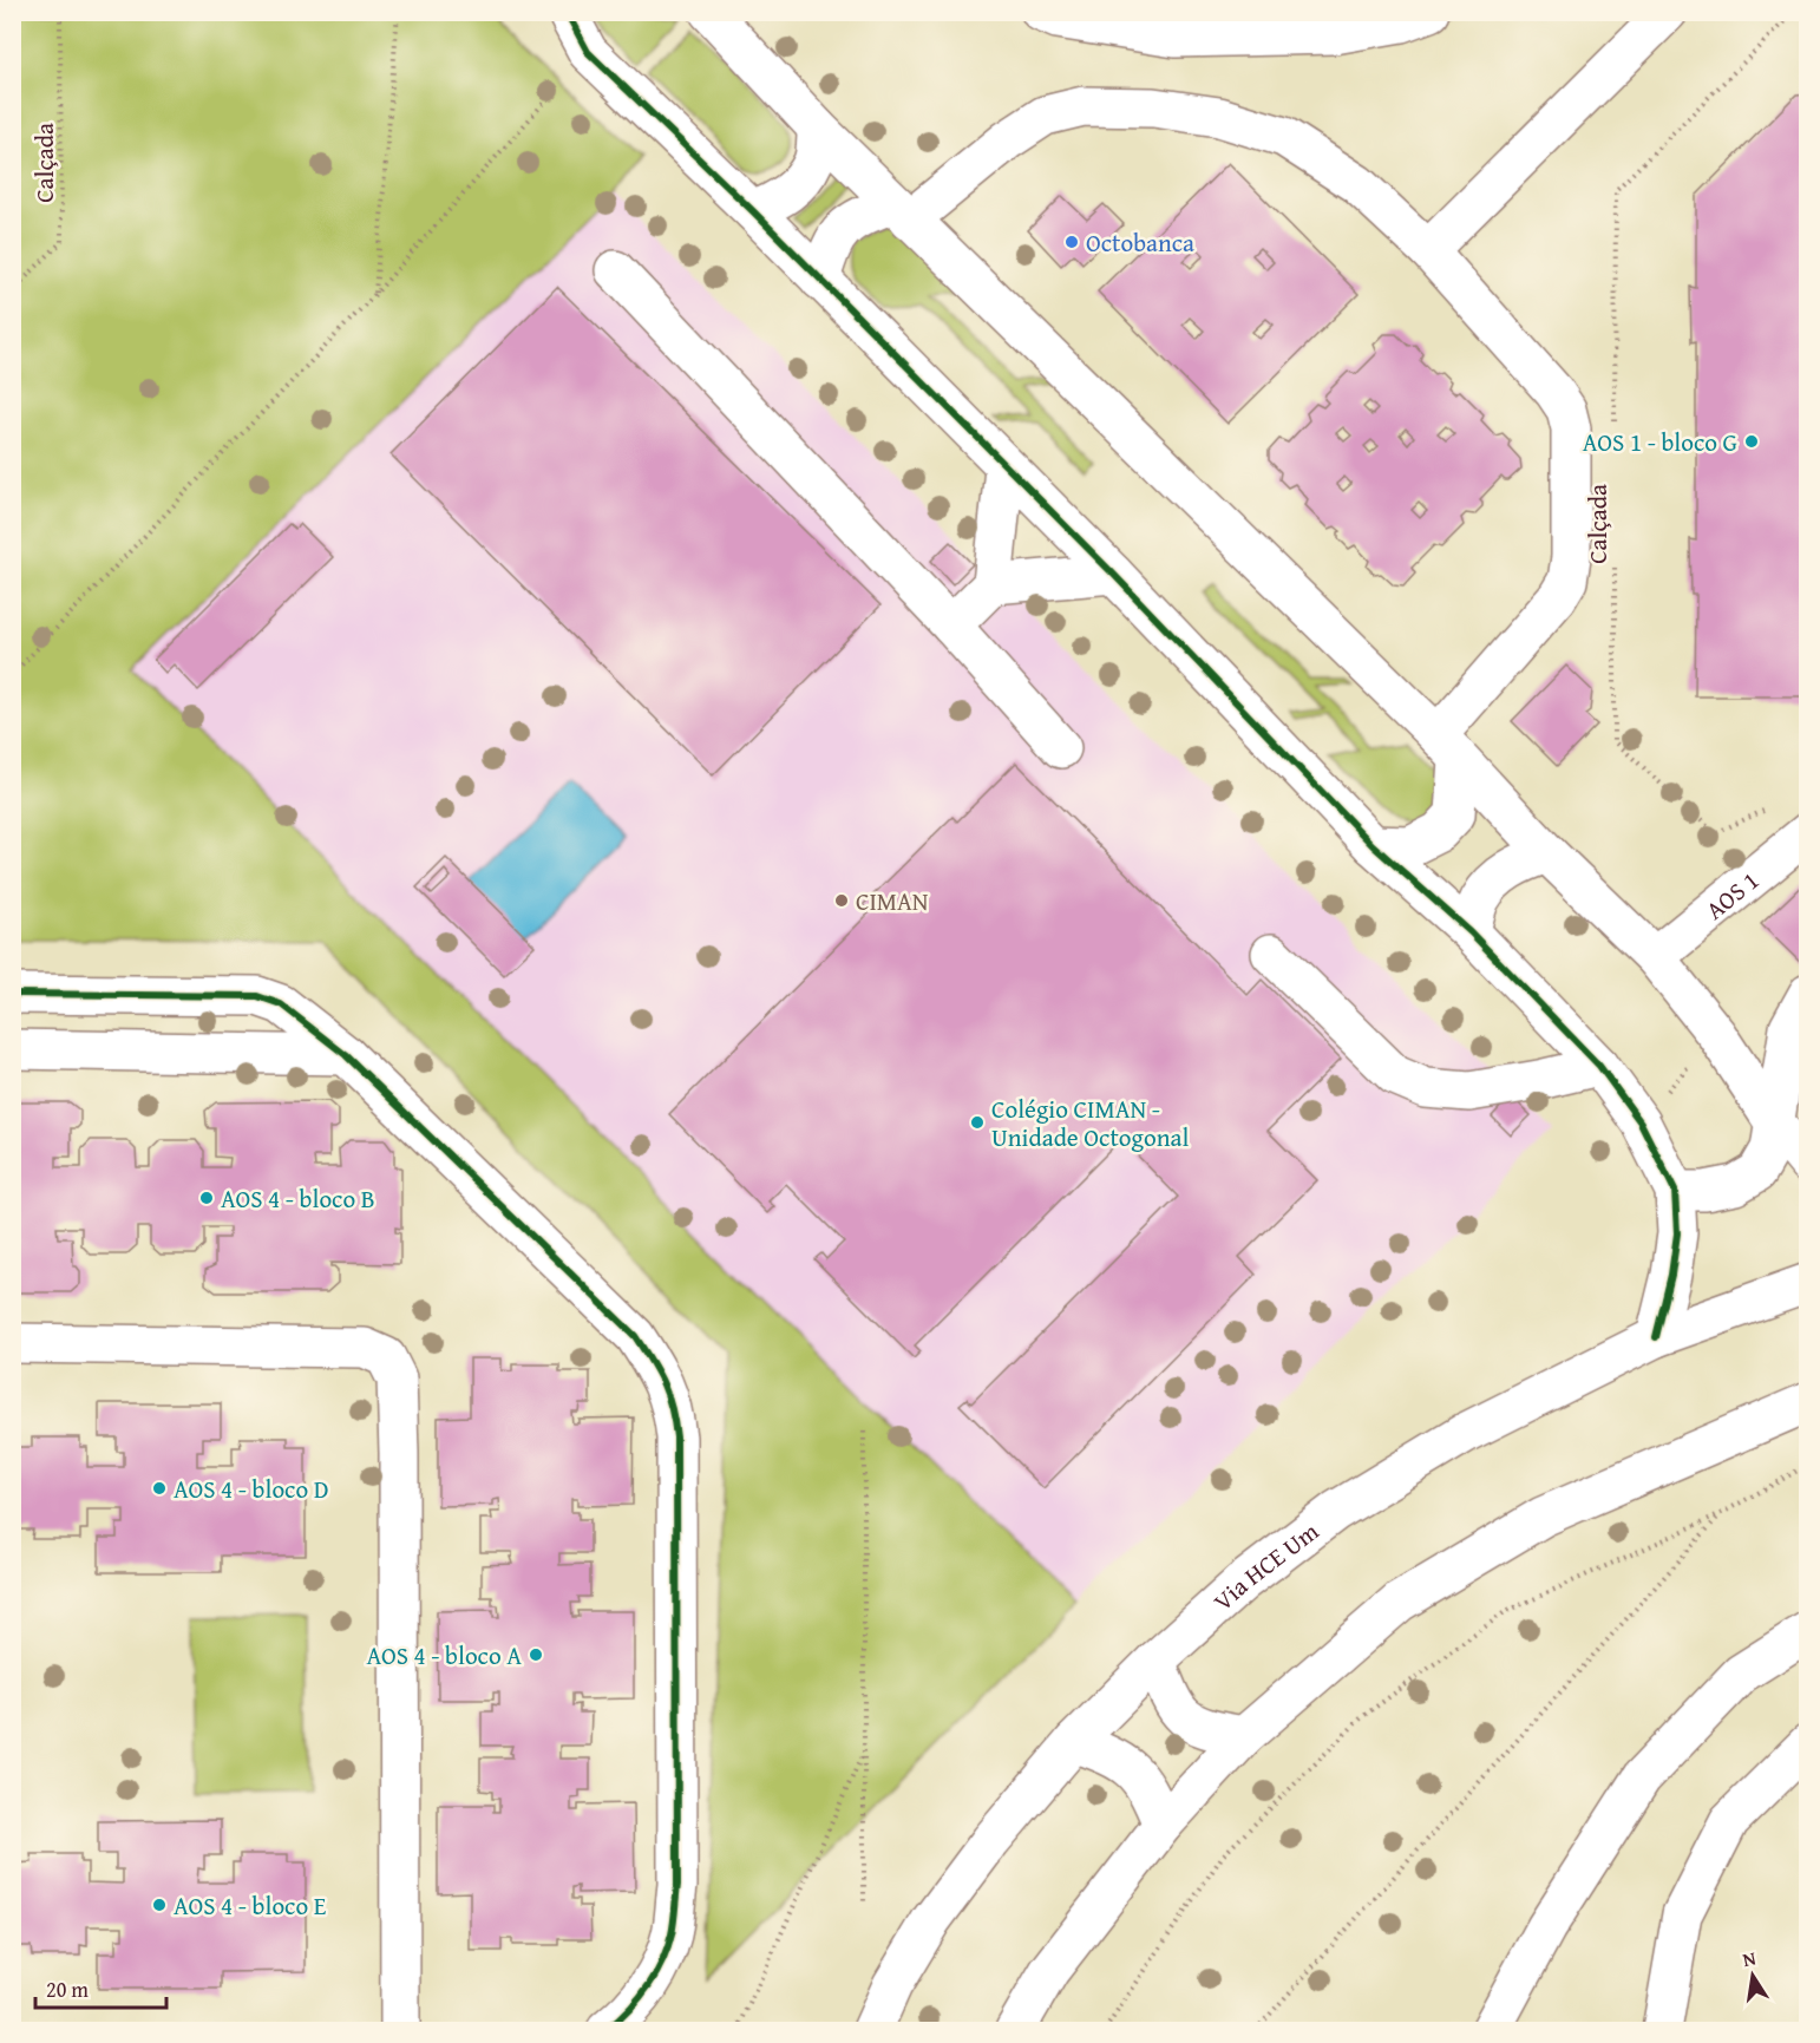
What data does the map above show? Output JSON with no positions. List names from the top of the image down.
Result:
{
  "streets": {
    "street": ["AOS 1", "Via HCE Um"],
    "path": ["Calçada"]
  },
  "places": [
    "Octobanca",
    "AOS 1 - bloco G",
    "CIMAN",
    "Colégio CIMAN - Unidade Octogonal",
    "AOS 4 - bloco B",
    "AOS 4 - bloco D",
    "AOS 4 - bloco A",
    "AOS 4 - bloco E"
  ],
  "scale_bar": "20 m",
  "north": "top"
}
